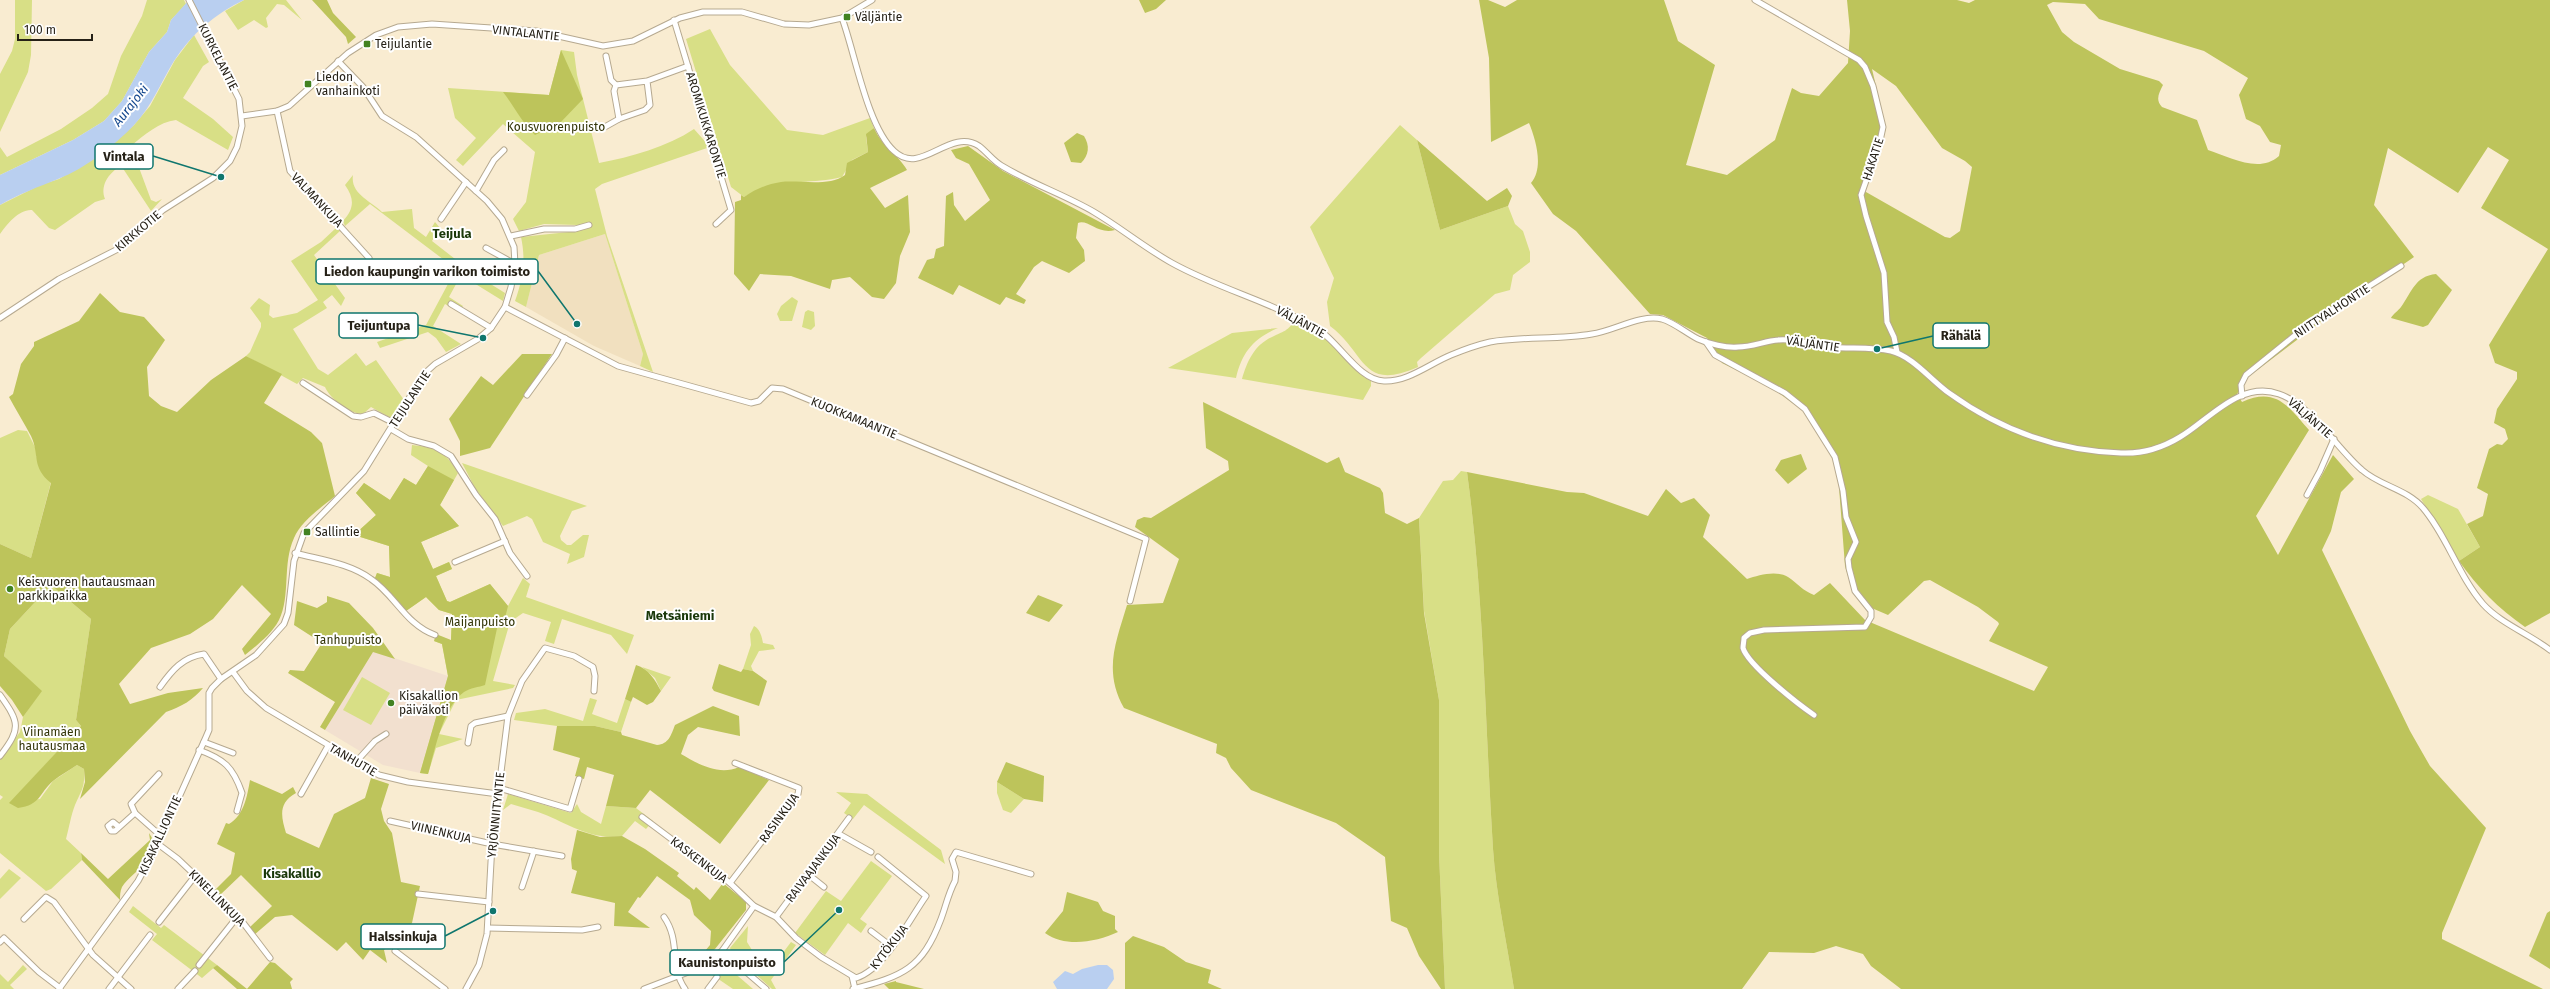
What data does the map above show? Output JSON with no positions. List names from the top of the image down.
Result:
{
  "streets": {
    "street": [
      "VINTALANTIE",
      "KURKELANTIE",
      "AROMIKUKKARONTIE",
      "HAKATIE",
      "VALMANKUJA",
      "KIRKKOTIE",
      "NIITTYALHONTIE",
      "VÄLJÄNTIE",
      "TEIJULANTIE",
      "KUOKKAMAANTIE",
      "TANHUTIE",
      "YRJÖNNIITYNTIE",
      "RASINKUJA",
      "VIINENKUJA",
      "KISAKALLIONTIE",
      "KASKENKUJA",
      "RAIVAAJANKUJA",
      "KINELLINKUJA",
      "KYTÖKUJA"
    ]
  },
  "crossings": [
    ["VINTALANTIE", "KURKELANTIE"],
    ["VINTALANTIE", "AROMIKUKKARONTIE"],
    ["VINTALANTIE", "VALMANKUJA"],
    ["VINTALANTIE", "KIRKKOTIE"],
    ["VINTALANTIE", "VÄLJÄNTIE"],
    ["VINTALANTIE", "TEIJULANTIE"],
    ["KURKELANTIE", "KIRKKOTIE"],
    ["HAKATIE", "VÄLJÄNTIE"],
    ["NIITTYALHONTIE", "VÄLJÄNTIE"],
    ["TEIJULANTIE", "KUOKKAMAANTIE"],
    ["TEIJULANTIE", "TANHUTIE"],
    ["TEIJULANTIE", "KISAKALLIONTIE"],
    ["TANHUTIE", "YRJÖNNIITYNTIE"],
    ["TANHUTIE", "KISAKALLIONTIE"],
    ["YRJÖNNIITYNTIE", "VIINENKUJA"],
    ["RASINKUJA", "KASKENKUJA"],
    ["KISAKALLIONTIE", "KINELLINKUJA"]
  ],
  "districts": ["Teijula", "Metsäniemi", "Kisakallio"],
  "water": ["Aurajoki"],
  "parks": [
    "Kousvuorenpuisto",
    "Maijanpuisto",
    "Tanhupuisto",
    "Viinamäen hautausmaa"
  ],
  "places": {
    "transit": [
      "Väljäntie",
      "Teijulantie",
      "Liedon vanhainkoti",
      "Sallintie"
    ],
    "other": [
      "Vintala",
      "Liedon kaupungin varikon toimisto",
      "Teijuntupa",
      "Rähälä",
      "Keisvuoren hautausmaan parkkipaikka",
      "Kisakallion päiväkoti",
      "Kaunistonpuisto",
      "Halssinkuja"
    ]
  },
  "scale_bar": "100 m"
}
